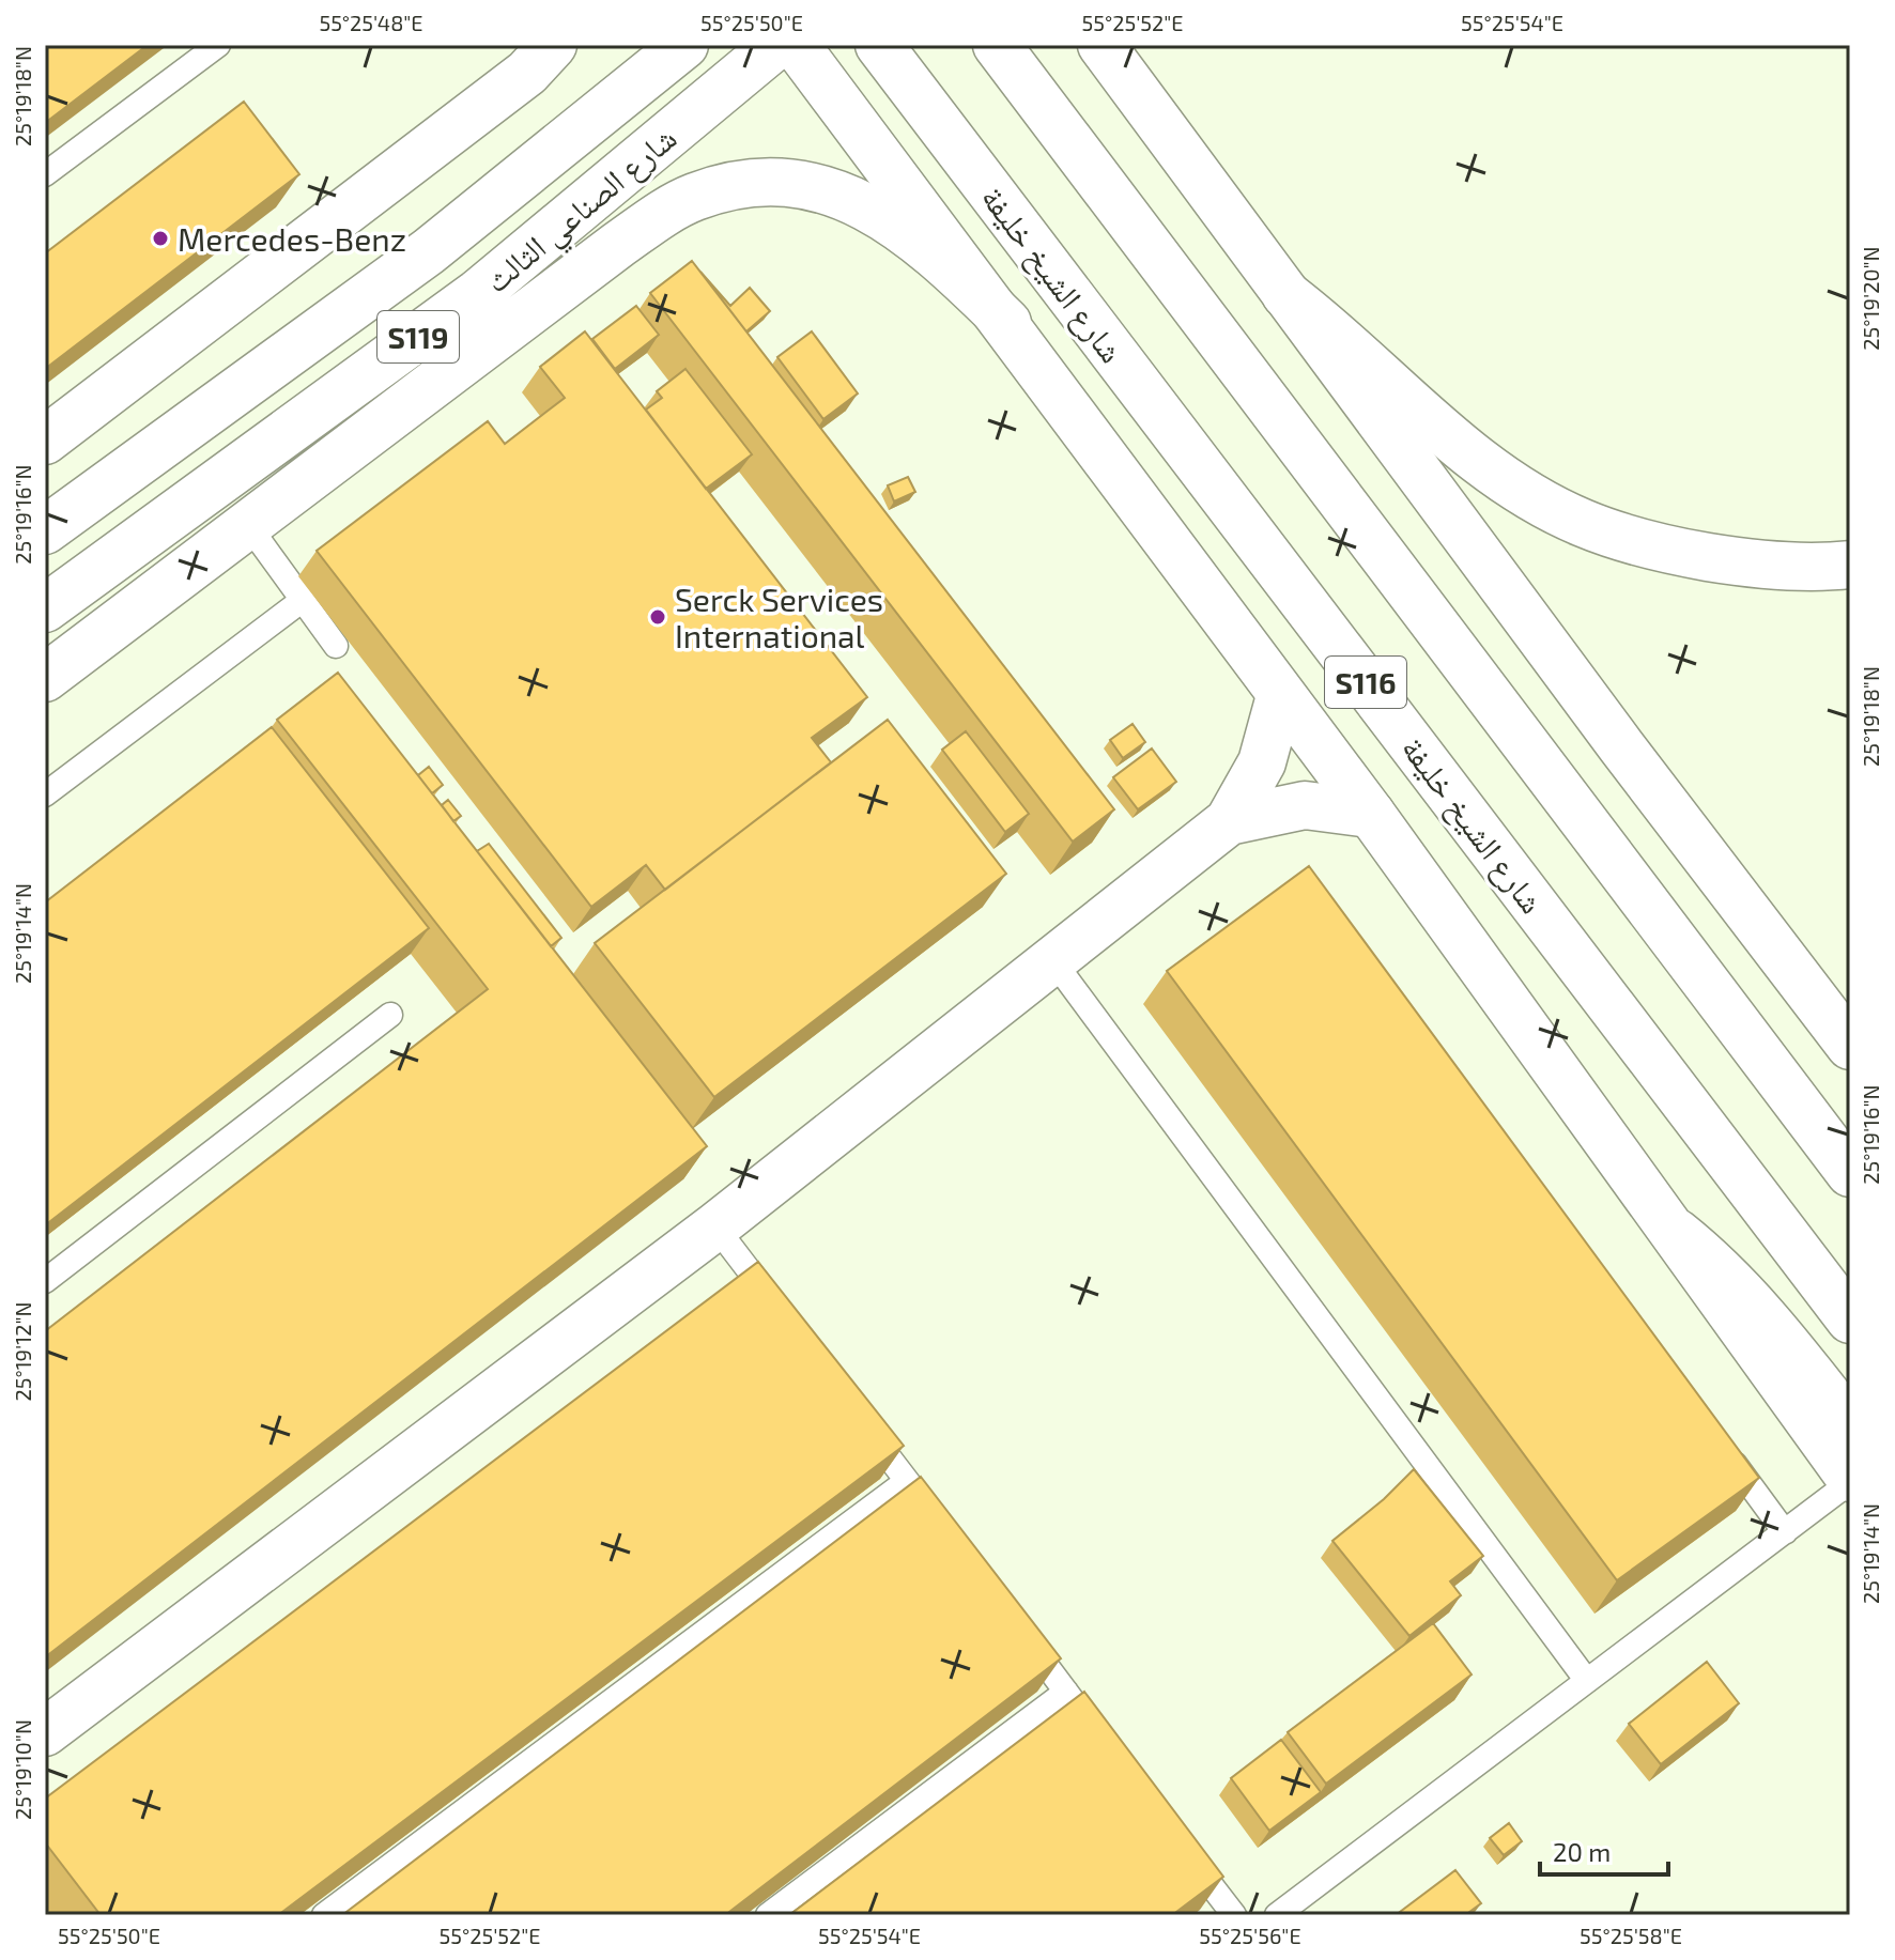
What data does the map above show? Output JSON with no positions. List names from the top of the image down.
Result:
{
  "streets": {
    "main road": [
      "شارع الصناعي الثالث",
      "شارع الشيخ خليفة",
      "S119",
      "S116"
    ]
  },
  "places": ["Mercedes-Benz", "Serck Services International"],
  "scale_bar": "20 m",
  "coordinates": [
    "55°25'48\"E",
    "55°25'50\"E",
    "55°25'52\"E",
    "55°25'54\"E",
    "25°19'18\"N",
    "25°19'20\"N",
    "25°19'16\"N",
    "25°19'14\"N",
    "25°19'12\"N",
    "25°19'10\"N",
    "55°25'56\"E",
    "55°25'58\"E"
  ]
}
